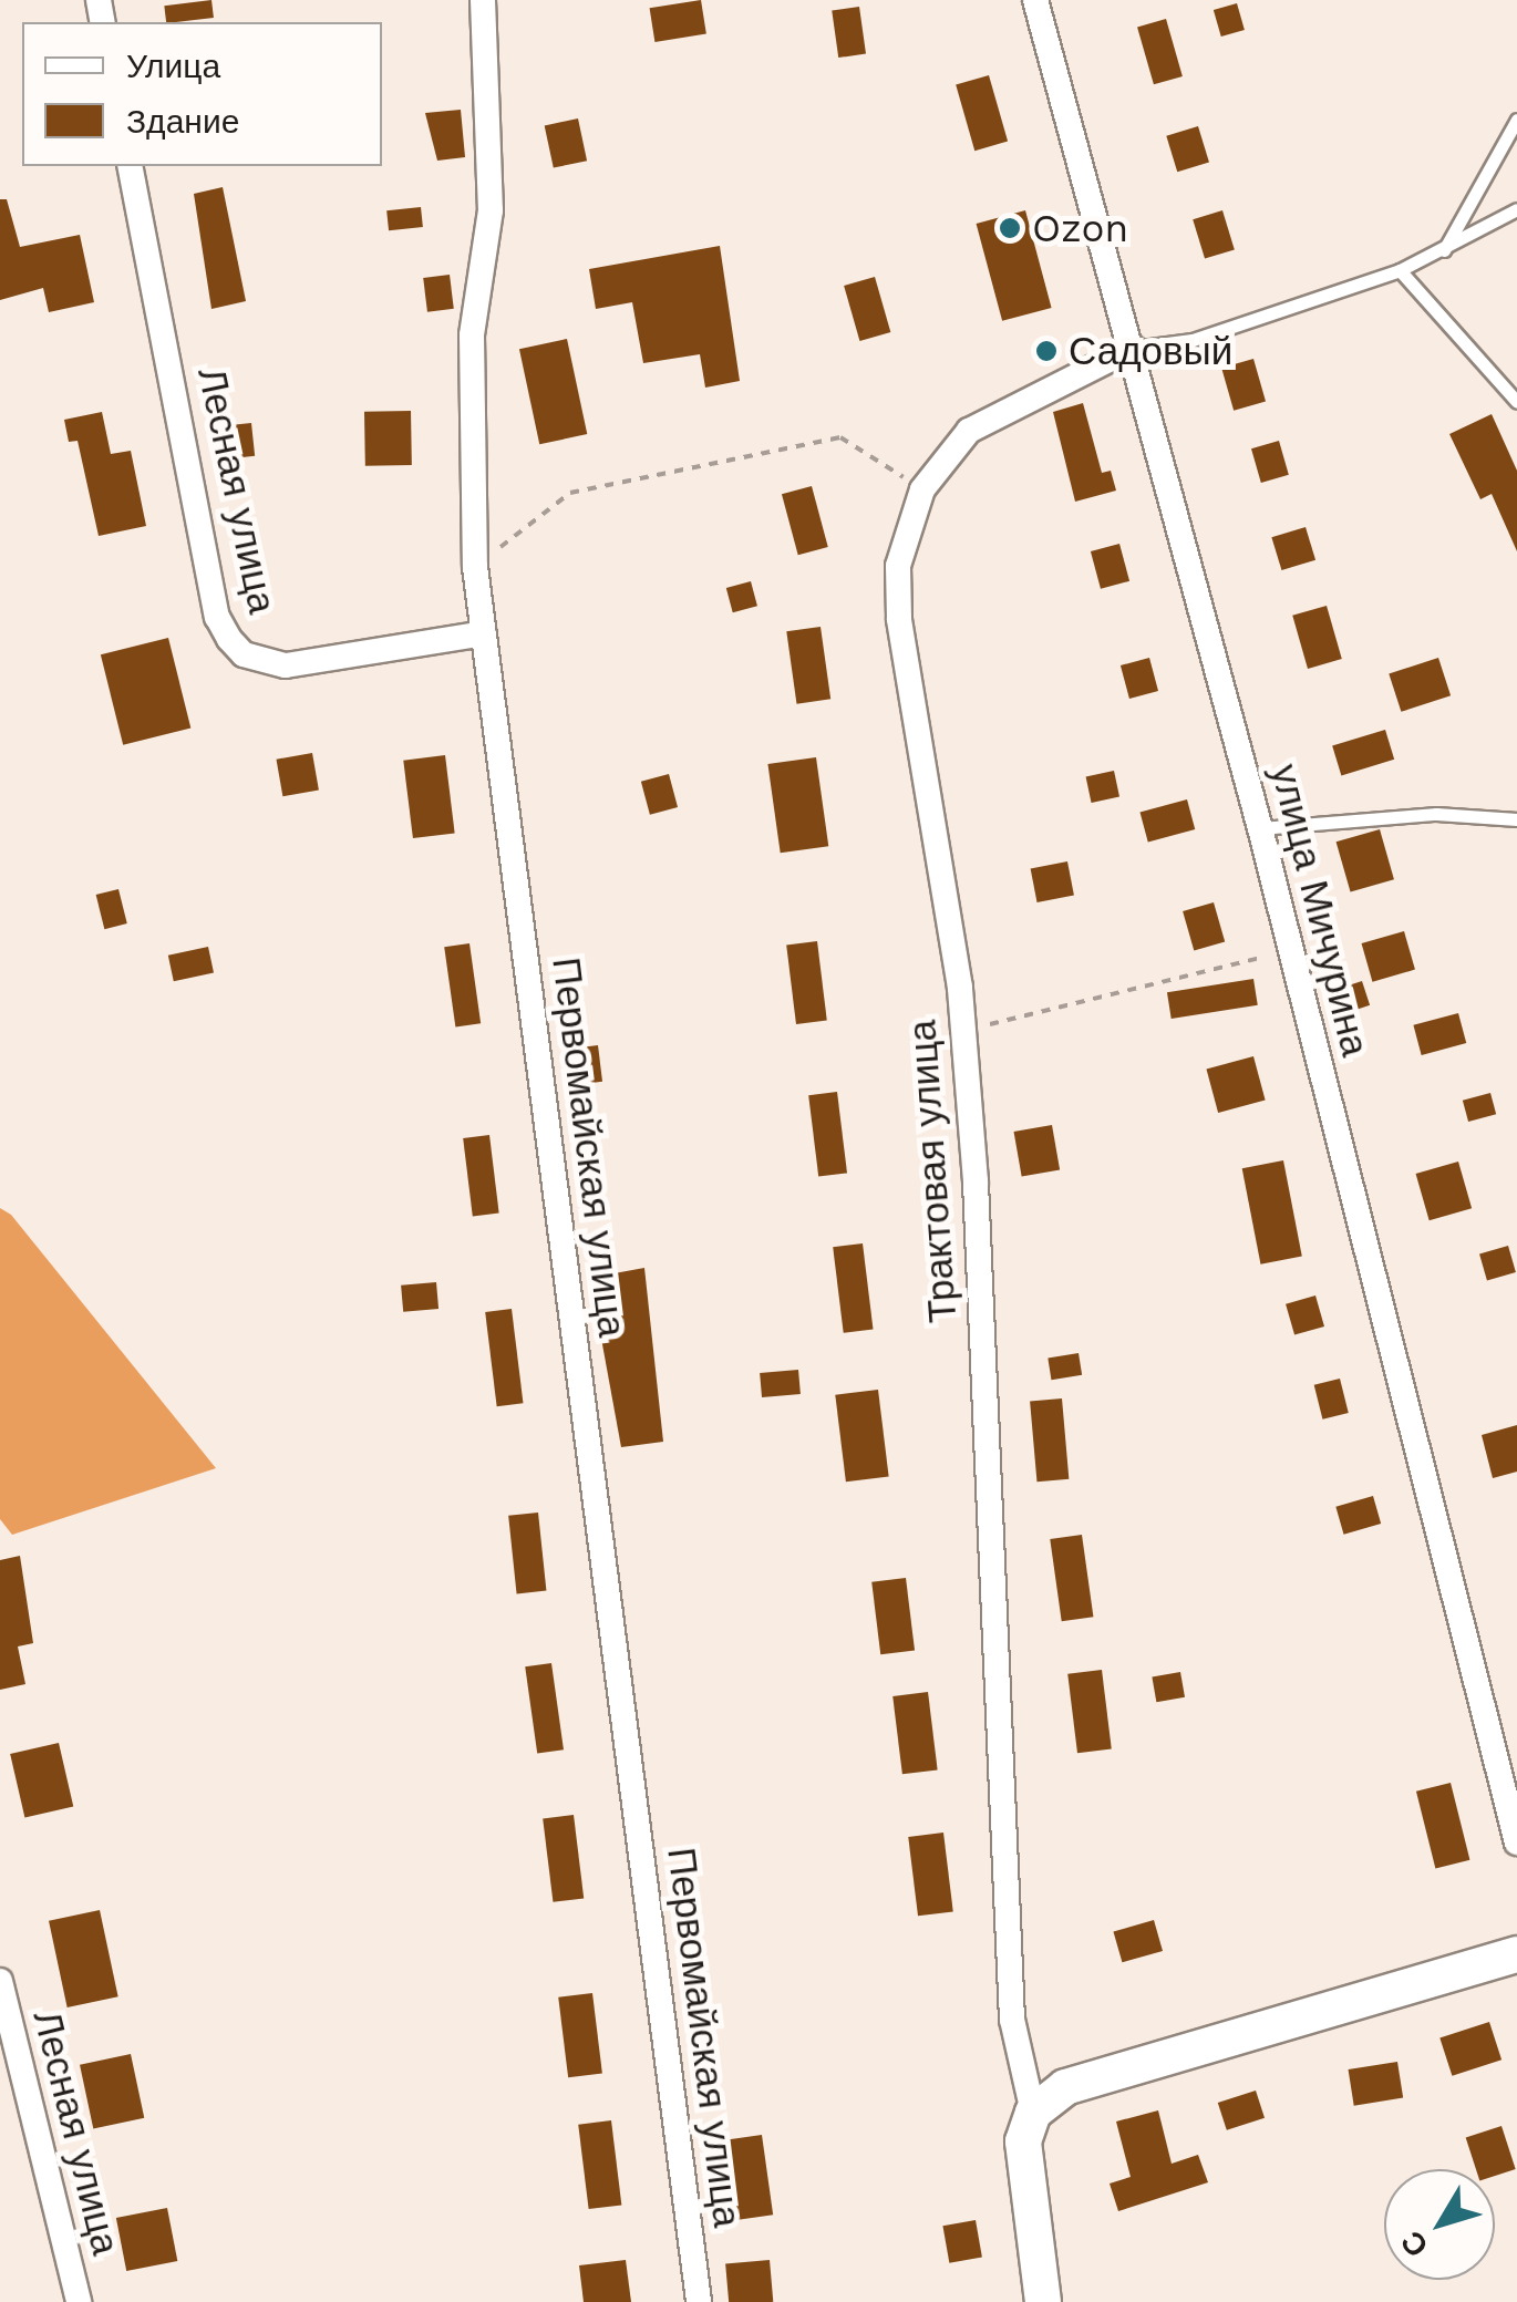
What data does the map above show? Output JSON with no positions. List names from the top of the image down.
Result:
{
  "streets": {
    "street": [
      "Лесная улица",
      "улица Мичурина",
      "Первомайская улица",
      "Трактовая улица"
    ]
  },
  "crossings": [
    ["Лесная улица", "Первомайская улица"],
    ["улица Мичурина", "Трактовая улица"]
  ],
  "places": ["Ozon", "Садовый"],
  "legend": ["Улица", "Здание"],
  "north": "bottom left"
}
